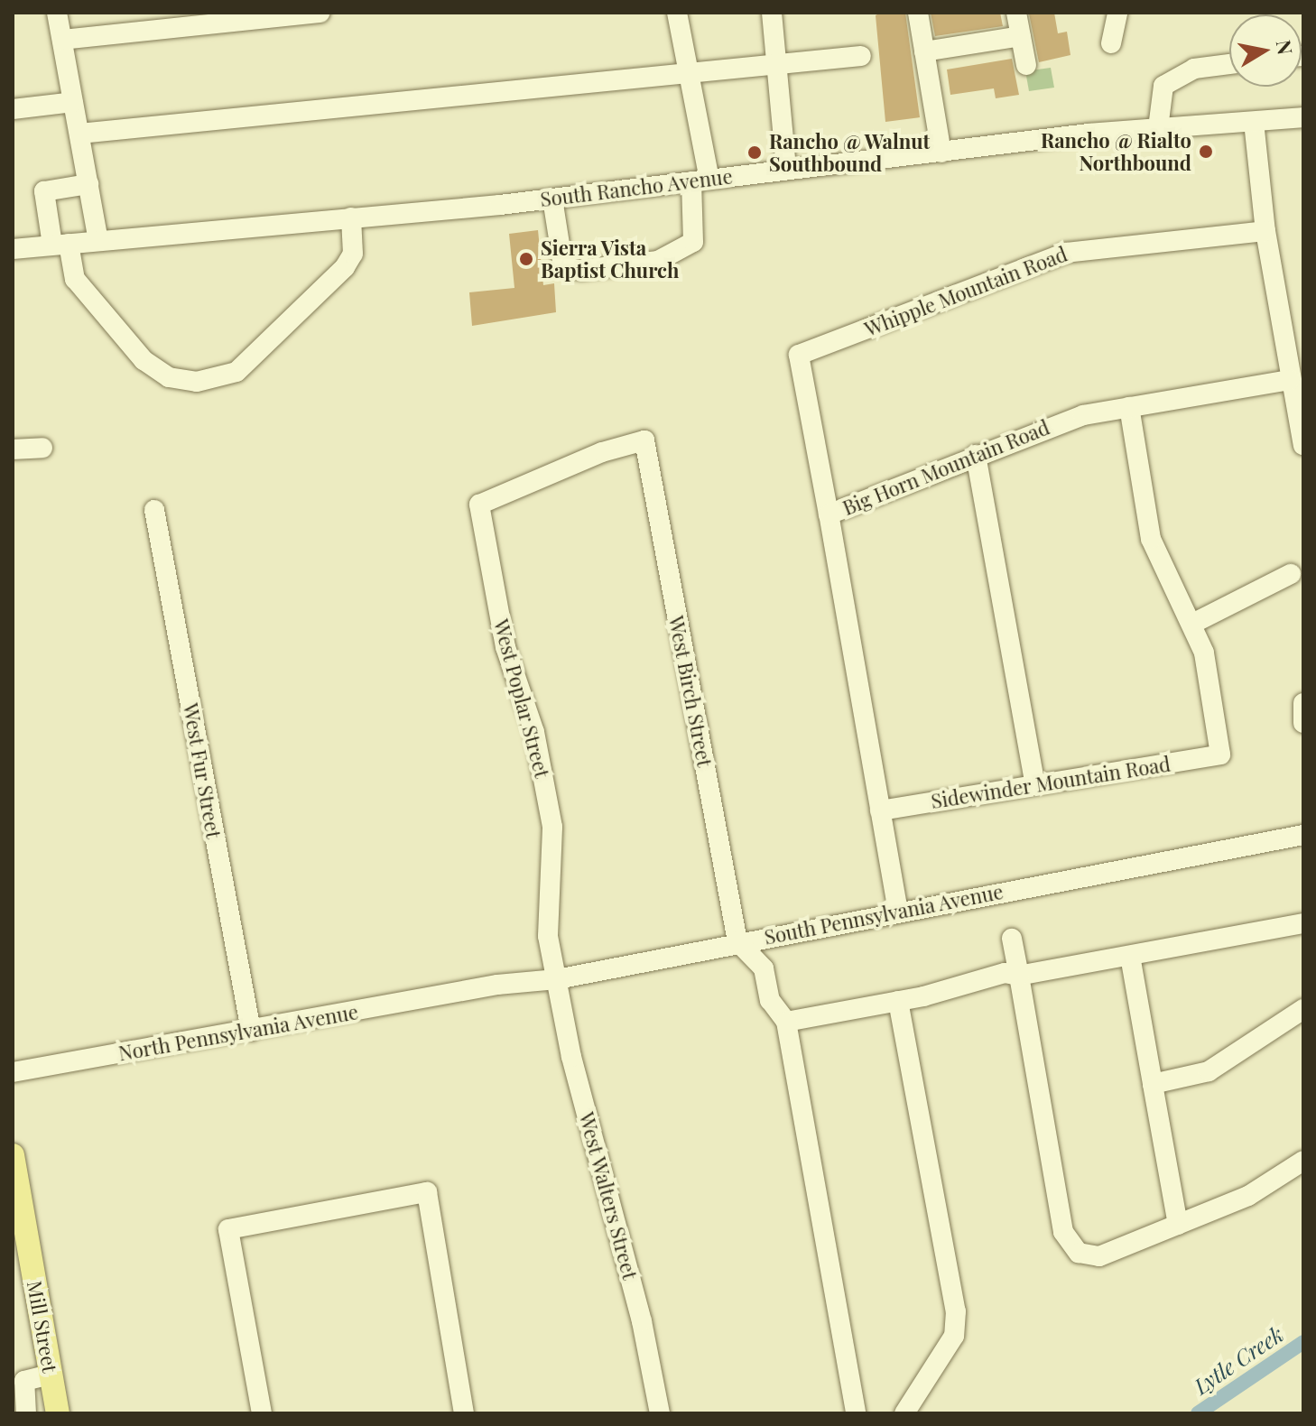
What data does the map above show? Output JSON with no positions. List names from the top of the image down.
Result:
{
  "streets": {
    "main road": ["Mill Street"],
    "street": [
      "South Rancho Avenue",
      "Whipple Mountain Road",
      "Big Horn Mountain Road",
      "West Birch Street",
      "West Poplar Street",
      "West Fur Street",
      "Sidewinder Mountain Road",
      "South Pennsylvania Avenue",
      "North Pennsylvania Avenue",
      "West Walters Street"
    ]
  },
  "crossings": [
    ["Whipple Mountain Road", "Big Horn Mountain Road"],
    ["Big Horn Mountain Road", "Sidewinder Mountain Road"],
    ["Big Horn Mountain Road", "South Pennsylvania Avenue"],
    ["West Birch Street", "West Poplar Street"],
    ["West Birch Street", "South Pennsylvania Avenue"],
    ["West Poplar Street", "South Pennsylvania Avenue"],
    ["West Poplar Street", "West Walters Street"],
    ["West Fur Street", "North Pennsylvania Avenue"],
    ["South Pennsylvania Avenue", "North Pennsylvania Avenue"],
    ["South Pennsylvania Avenue", "West Walters Street"]
  ],
  "water": ["Lytle Creek"],
  "places": ["Rancho @ Rialto Northbound", "Rancho @ Walnut Southbound", "Sierra Vista Baptist Church"],
  "north": "right"
}
